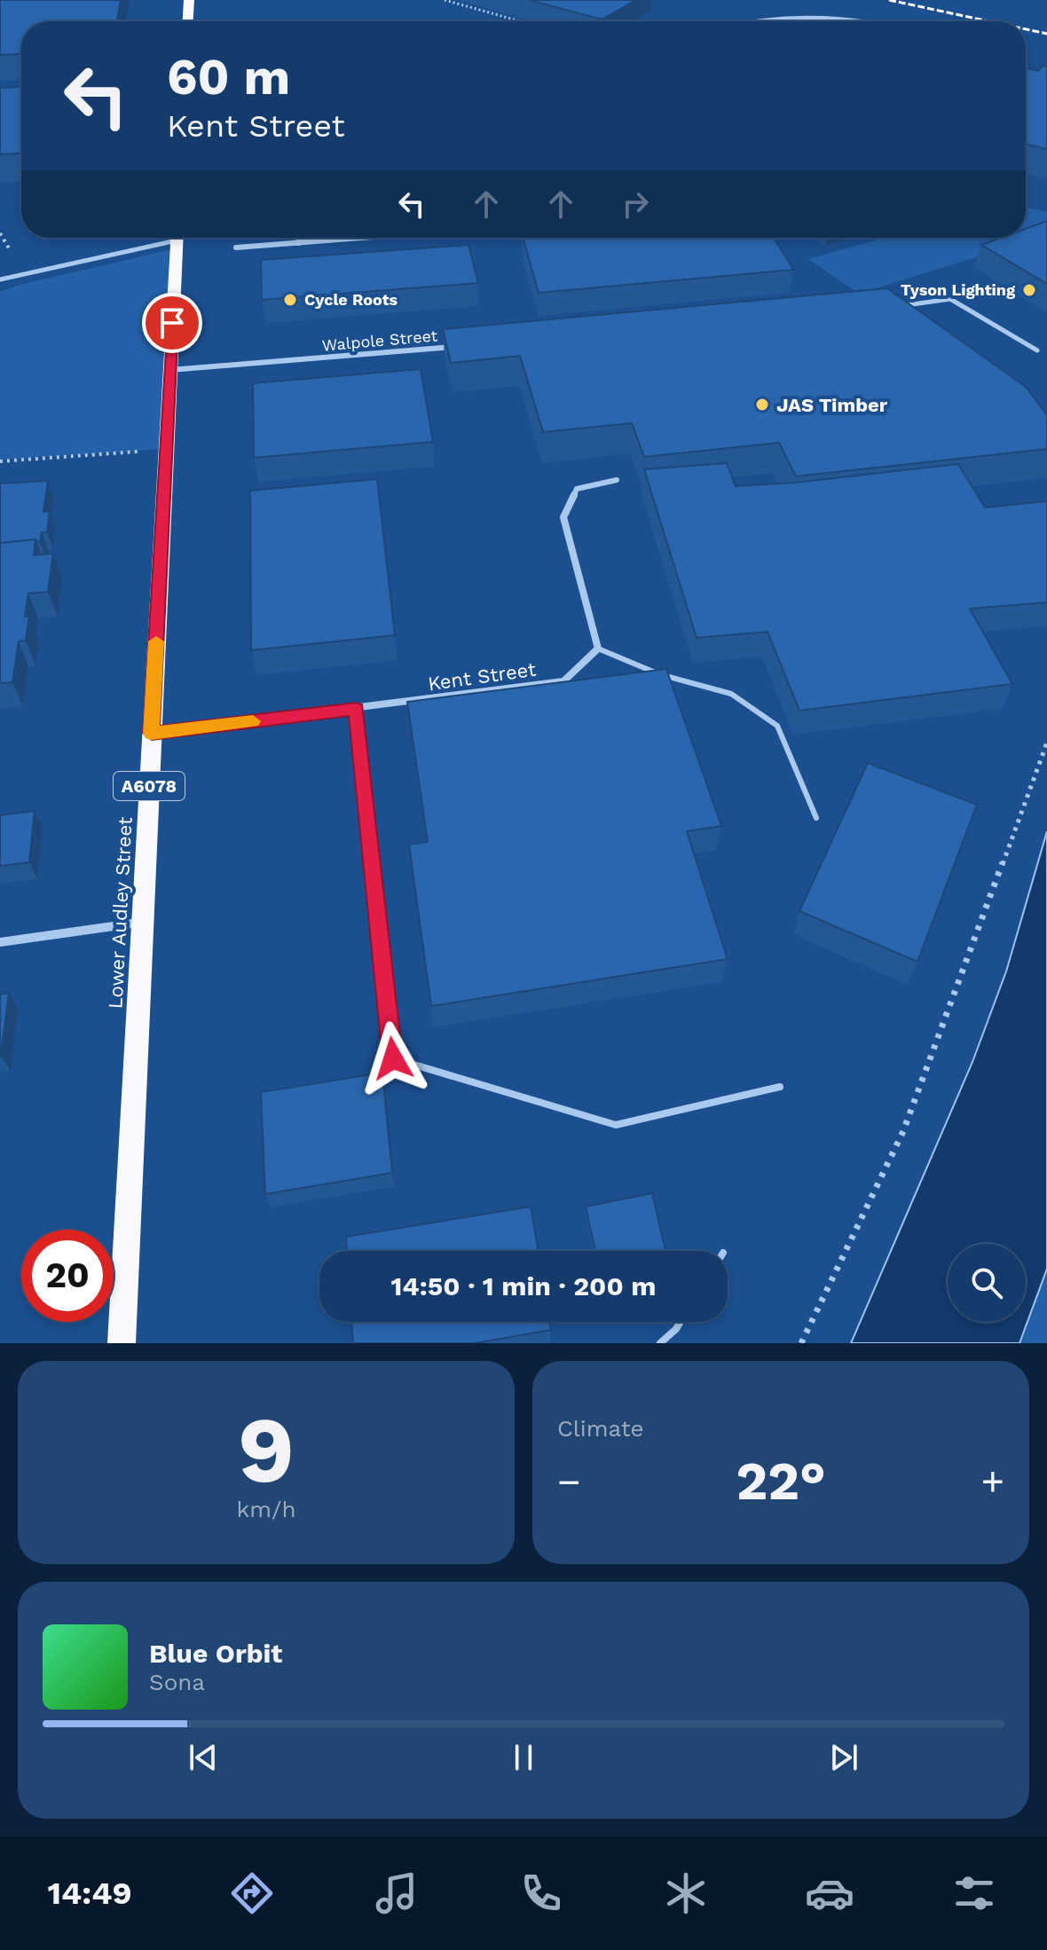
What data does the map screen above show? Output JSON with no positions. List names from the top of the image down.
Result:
{
  "streets": {
    "highway": ["A6078", "Lower Audley Street"],
    "street": ["Walpole Street", "Kent Street"]
  },
  "crossings": [
    ["Walpole Street", "Lower Audley Street"],
    ["Kent Street", "Lower Audley Street"]
  ],
  "places": ["Tyson Lighting", "Cycle Roots", "JAS Timber"],
  "page": {
    "turn": ["60 m", "Kent Street"],
    "limit": "20",
    "trip": "14:50 · 1 min · 200 m",
    "tile": [
      ["9", "km/h"],
      "Climate"
    ],
    "heat": ["−", "22°", "+"],
    "song": ["Blue Orbit", "Sona"],
    "tabs": "14:49"
  }
}
